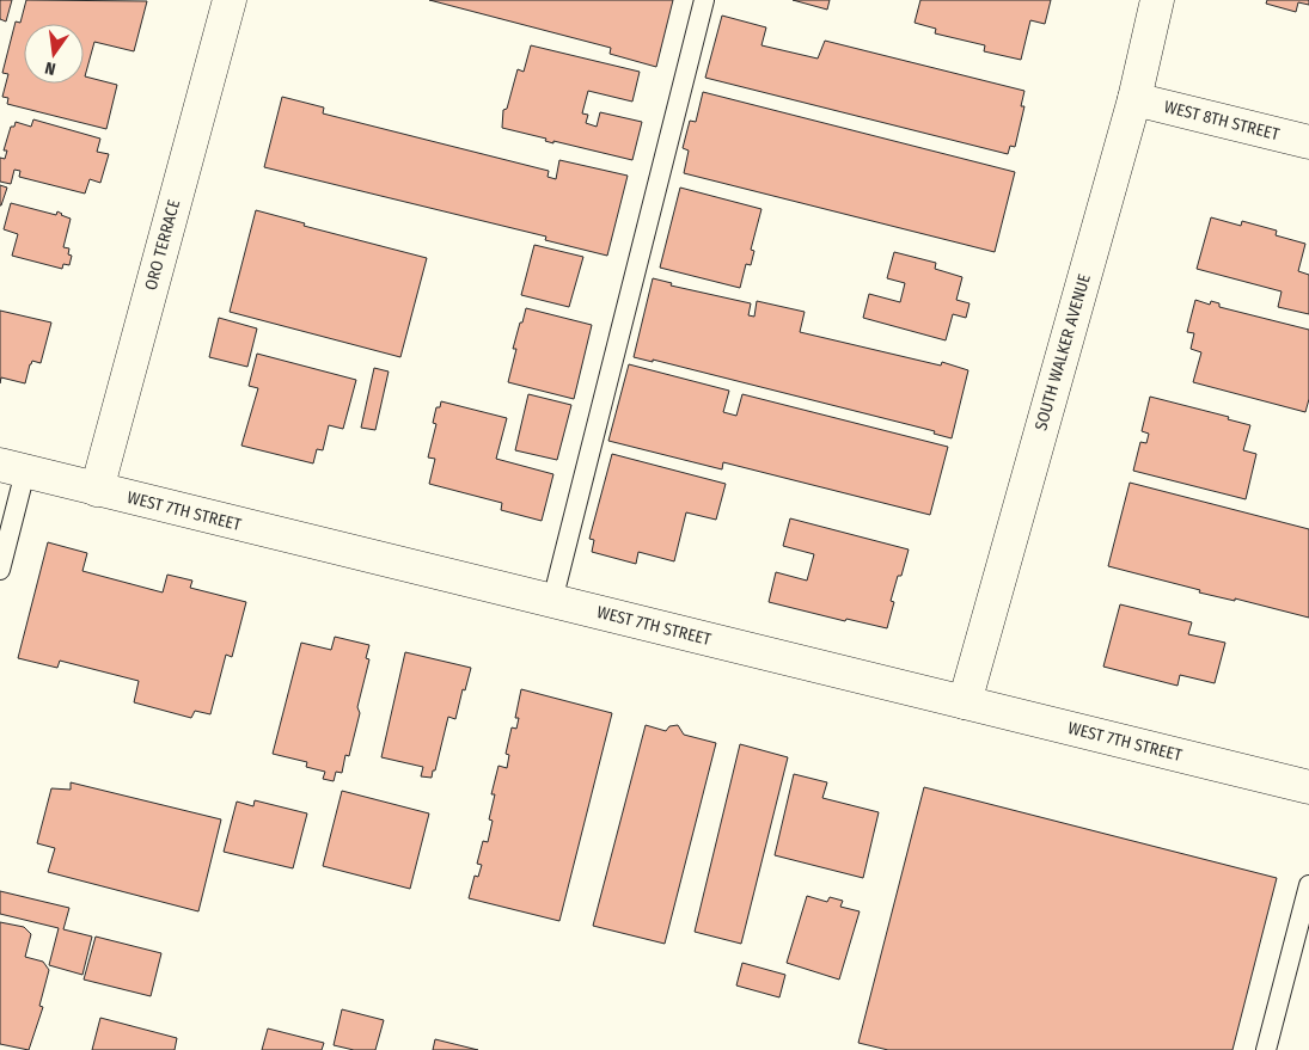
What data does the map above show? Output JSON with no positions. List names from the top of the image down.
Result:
{
  "streets": {
    "street": [
      "WEST 8TH STREET",
      "ORO TERRACE",
      "SOUTH WALKER AVENUE",
      "WEST 7TH STREET"
    ]
  },
  "crossings": [
    ["WEST 8TH STREET", "SOUTH WALKER AVENUE"],
    ["ORO TERRACE", "WEST 7TH STREET"],
    ["SOUTH WALKER AVENUE", "WEST 7TH STREET"]
  ],
  "north": "bottom"
}
